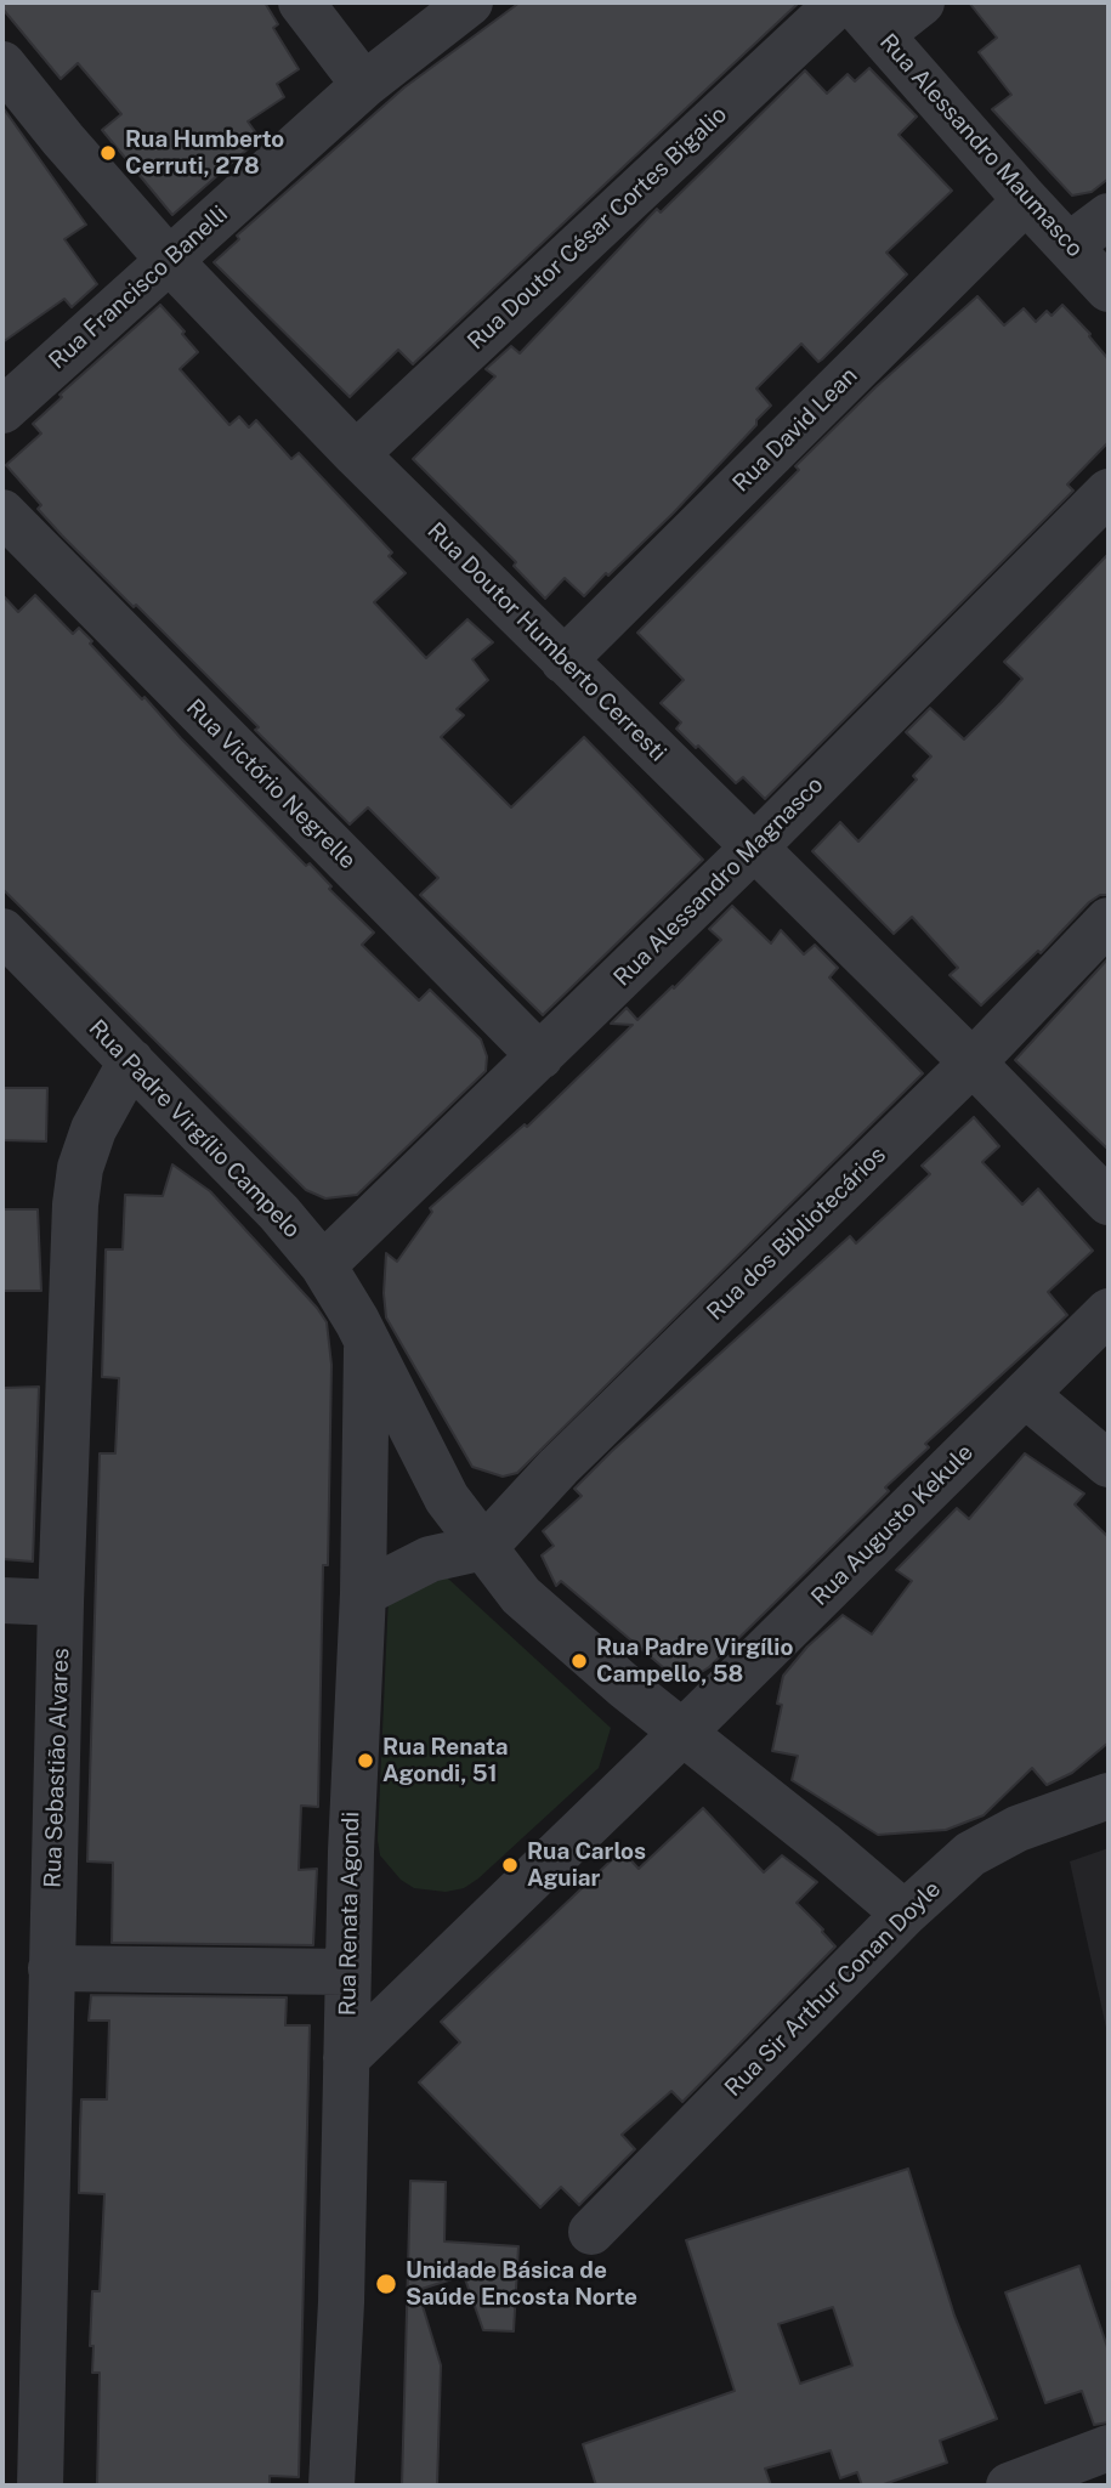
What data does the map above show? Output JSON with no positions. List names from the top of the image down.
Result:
{
  "streets": {
    "street": [
      "Rua Alessandro Maumasco",
      "Rua Doutor César Cortes Bigalio",
      "Rua Francisco Banelli",
      "Rua David Lean",
      "Rua Doutor Humberto Cerresti",
      "Rua Victório Negrelle",
      "Rua Alessandro Magnasco",
      "Rua Padre Virgílio Campelo",
      "Rua dos Bibliotecários",
      "Rua Augusto Kekule",
      "Rua Sebastião Alvares",
      "Rua Renata Agondi",
      "Rua Sir Arthur Conan Doyle"
    ]
  },
  "crossings": [
    ["Rua Alessandro Maumasco", "Rua David Lean"],
    ["Rua Doutor César Cortes Bigalio", "Rua Doutor Humberto Cerresti"],
    ["Rua Francisco Banelli", "Rua Doutor Humberto Cerresti"],
    ["Rua David Lean", "Rua Doutor Humberto Cerresti"],
    ["Rua Doutor Humberto Cerresti", "Rua Alessandro Magnasco"],
    ["Rua Doutor Humberto Cerresti", "Rua dos Bibliotecários"],
    ["Rua Victório Negrelle", "Rua Alessandro Magnasco"],
    ["Rua Alessandro Magnasco", "Rua Padre Virgílio Campelo"],
    ["Rua Padre Virgílio Campelo", "Rua dos Bibliotecários"],
    ["Rua Padre Virgílio Campelo", "Rua Augusto Kekule"],
    ["Rua Padre Virgílio Campelo", "Rua Sebastião Alvares"],
    ["Rua Padre Virgílio Campelo", "Rua Renata Agondi"],
    ["Rua Padre Virgílio Campelo", "Rua Sir Arthur Conan Doyle"],
    ["Rua Augusto Kekule", "Rua Renata Agondi"]
  ],
  "places": [
    "Rua Humberto Cerruti, 278",
    "Rua Padre Virgílio Campello, 58",
    "Rua Renata Agondi, 51",
    "Rua Carlos Aguiar",
    "Unidade Básica de Saúde Encosta Norte"
  ]
}
